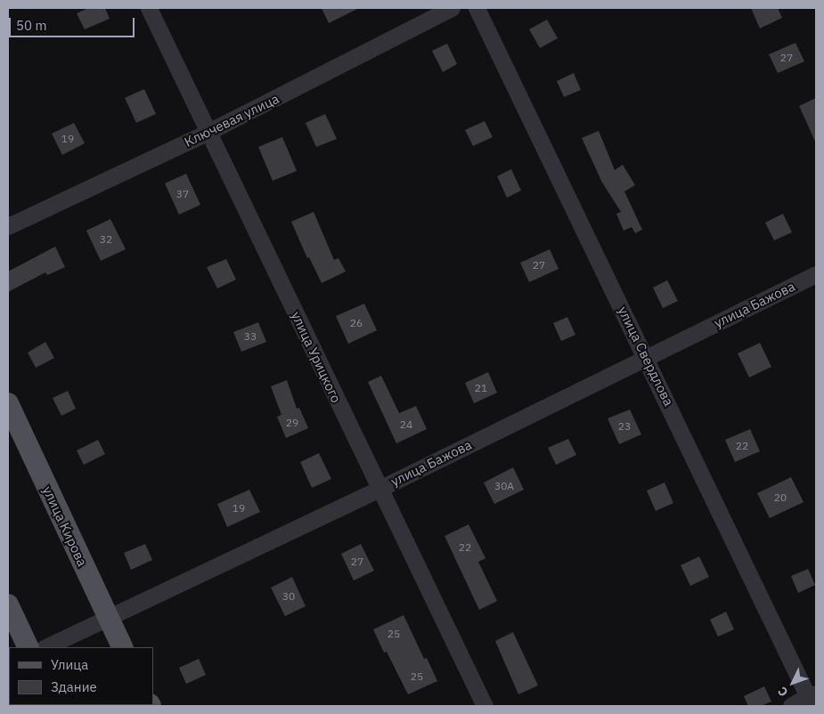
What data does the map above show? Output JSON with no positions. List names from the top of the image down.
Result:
{
  "streets": {
    "main road": ["улица Кирова"],
    "street": [
      "Ключевая улица",
      "улица Бажова",
      "улица Свердлова",
      "улица Урицкого"
    ]
  },
  "crossings": [
    ["Ключевая улица", "улица Урицкого"],
    ["улица Бажова", "улица Свердлова"],
    ["улица Бажова", "улица Урицкого"],
    ["улица Бажова", "улица Кирова"]
  ],
  "house_numbers": [
    "27",
    "19",
    "37",
    "32",
    "27",
    "26",
    "33",
    "21",
    "29",
    "24",
    "23",
    "22",
    "30А",
    "20",
    "19",
    "22",
    "27",
    "30",
    "25",
    "25"
  ],
  "legend": ["Улица", "Здание"],
  "scale_bar": "50 m",
  "north": "bottom left"
}
